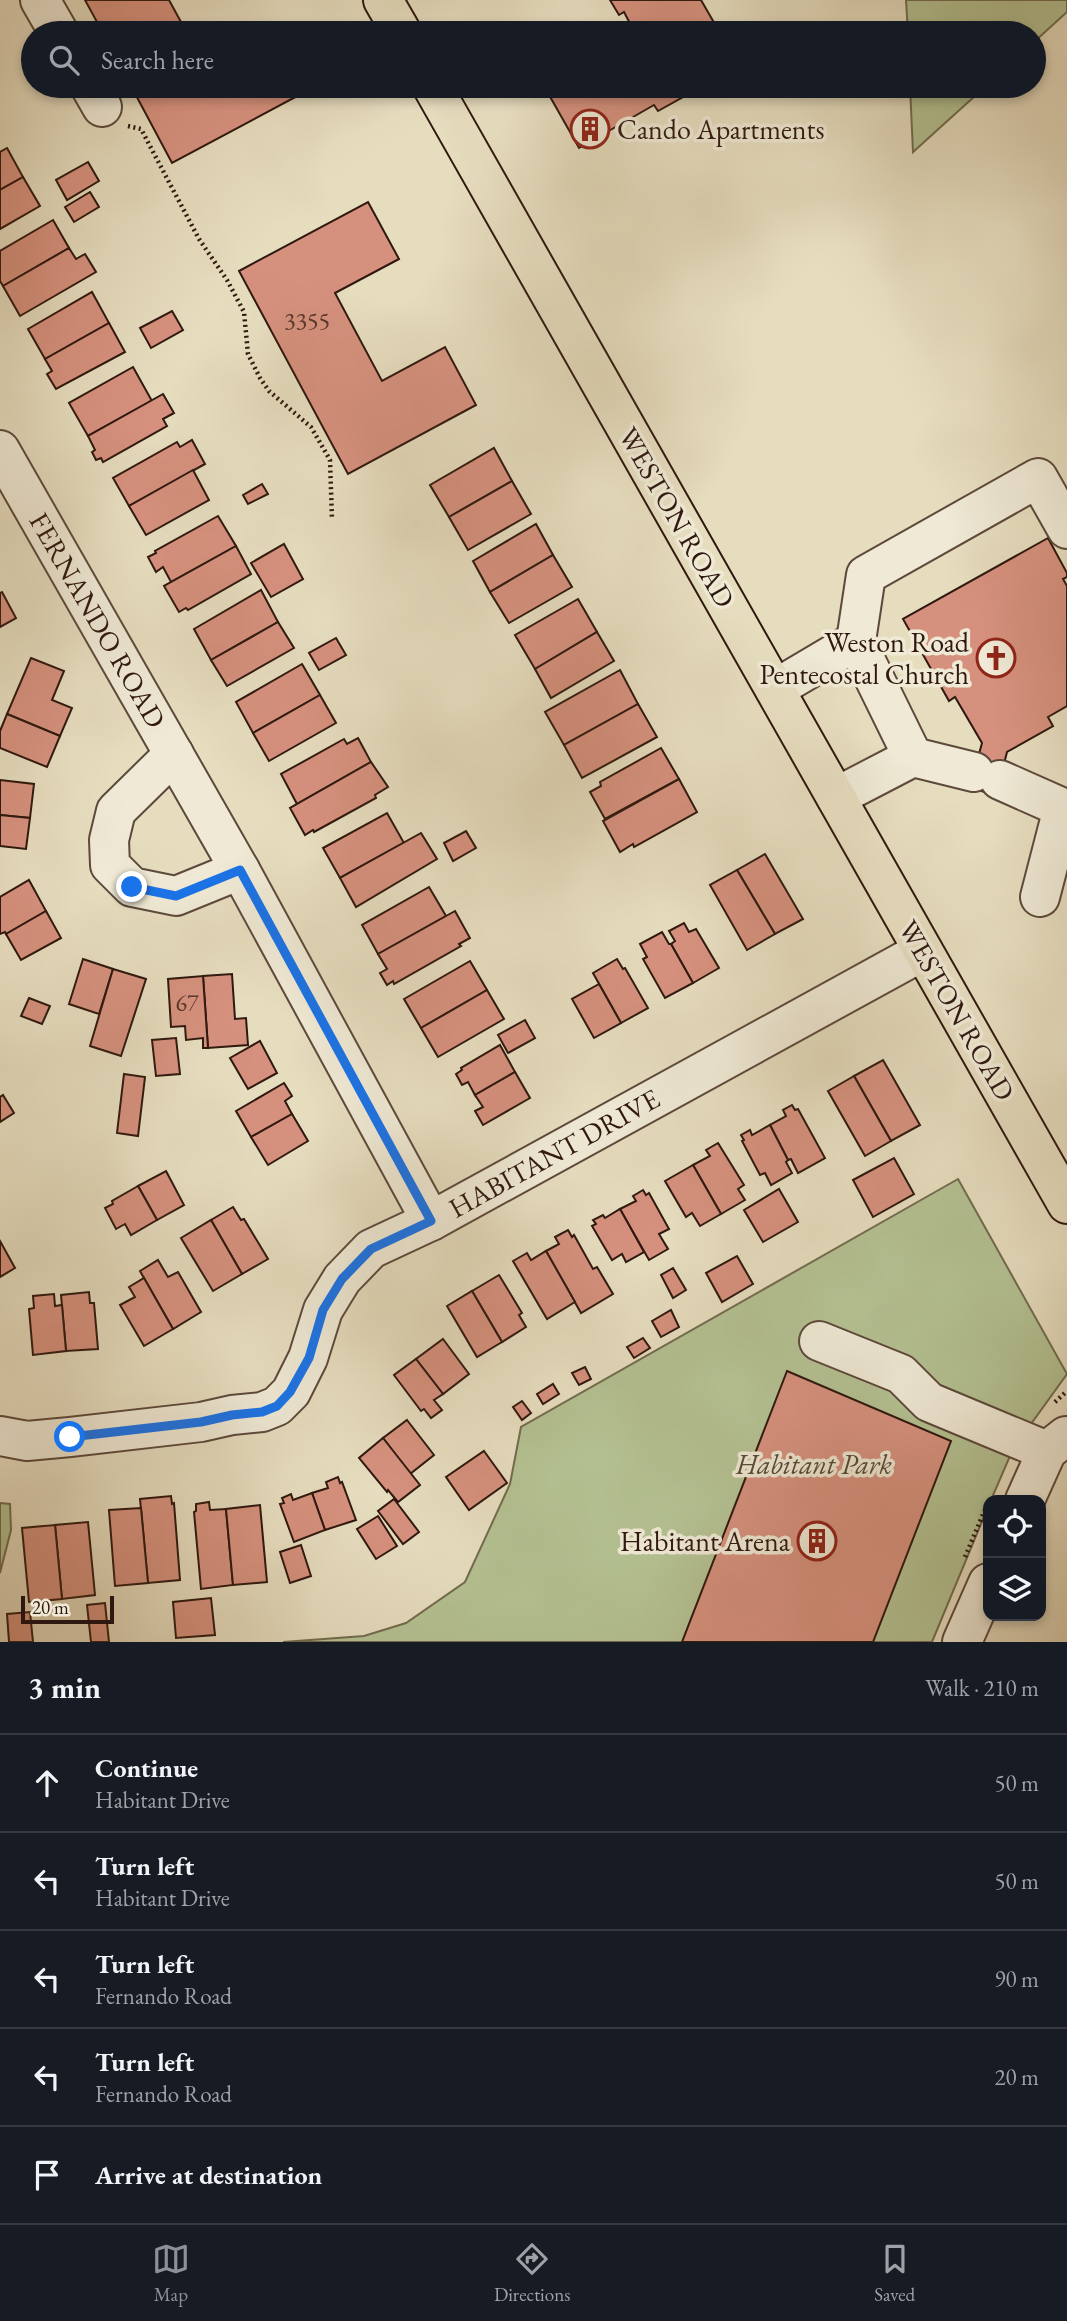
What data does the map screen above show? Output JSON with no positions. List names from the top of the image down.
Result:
{
  "streets": {
    "main road": ["WESTON ROAD"],
    "street": ["FERNANDO ROAD", "HABITANT DRIVE"]
  },
  "crossings": [
    ["WESTON ROAD", "HABITANT DRIVE"],
    ["FERNANDO ROAD", "HABITANT DRIVE"]
  ],
  "parks": ["Habitant Park"],
  "places": {
    "building": ["Cando Apartments", "Habitant Arena"],
    "church": ["Weston Road Pentecostal Church"]
  },
  "house_numbers": ["3355", "67"],
  "scale_bar": "20 m",
  "page": {
    "search": "Search here",
    "scale": "20 m",
    "heading": ["3 min", "Walk · 210 m"],
    "list": [
      ["Continue", "Habitant Drive", "50 m"],
      ["Turn left", "Habitant Drive", "50 m"],
      ["Turn left", "Fernando Road", "90 m"],
      ["Turn left", "Fernando Road", "20 m"],
      "Arrive at destination"
    ],
    "nav": ["Map", "Directions", "Saved"]
  }
}
